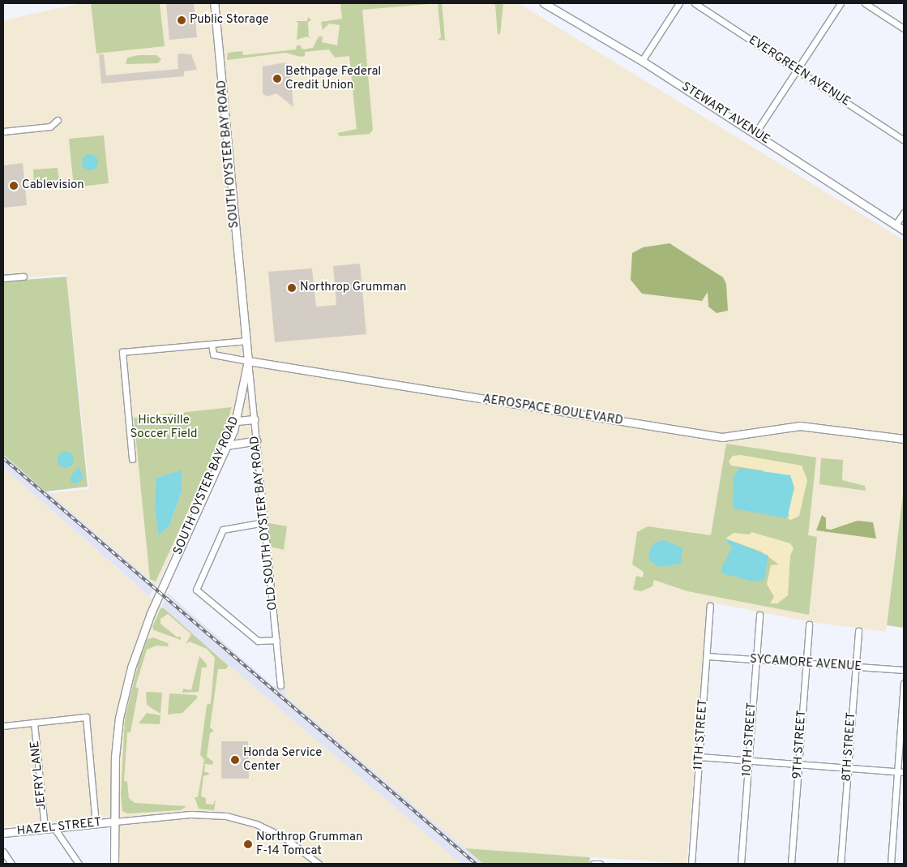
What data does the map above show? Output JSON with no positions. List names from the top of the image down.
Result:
{
  "streets": {
    "main road": [
      "STEWART AVENUE",
      "SOUTH OYSTER BAY ROAD",
      "AEROSPACE BOULEVARD",
      "HAZEL STREET"
    ],
    "street": [
      "EVERGREEN AVENUE",
      "OLD SOUTH OYSTER BAY ROAD",
      "SYCAMORE AVENUE",
      "11TH STREET",
      "10TH STREET",
      "9TH STREET",
      "8TH STREET",
      "JEFRY LANE"
    ]
  },
  "crossings": [
    ["SOUTH OYSTER BAY ROAD", "AEROSPACE BOULEVARD"],
    ["SOUTH OYSTER BAY ROAD", "OLD SOUTH OYSTER BAY ROAD"],
    ["SOUTH OYSTER BAY ROAD", "HAZEL STREET"],
    ["AEROSPACE BOULEVARD", "OLD SOUTH OYSTER BAY ROAD"],
    ["SYCAMORE AVENUE", "11TH STREET"],
    ["SYCAMORE AVENUE", "10TH STREET"],
    ["SYCAMORE AVENUE", "9TH STREET"],
    ["SYCAMORE AVENUE", "8TH STREET"],
    ["JEFRY LANE", "HAZEL STREET"]
  ],
  "parks": ["Hicksville Soccer Field"],
  "places": [
    "Public Storage",
    "Bethpage Federal Credit Union",
    "Cablevision",
    "Northrop Grumman",
    "Honda Service Center",
    "Northrop Grumman F-14 Tomcat"
  ]
}
